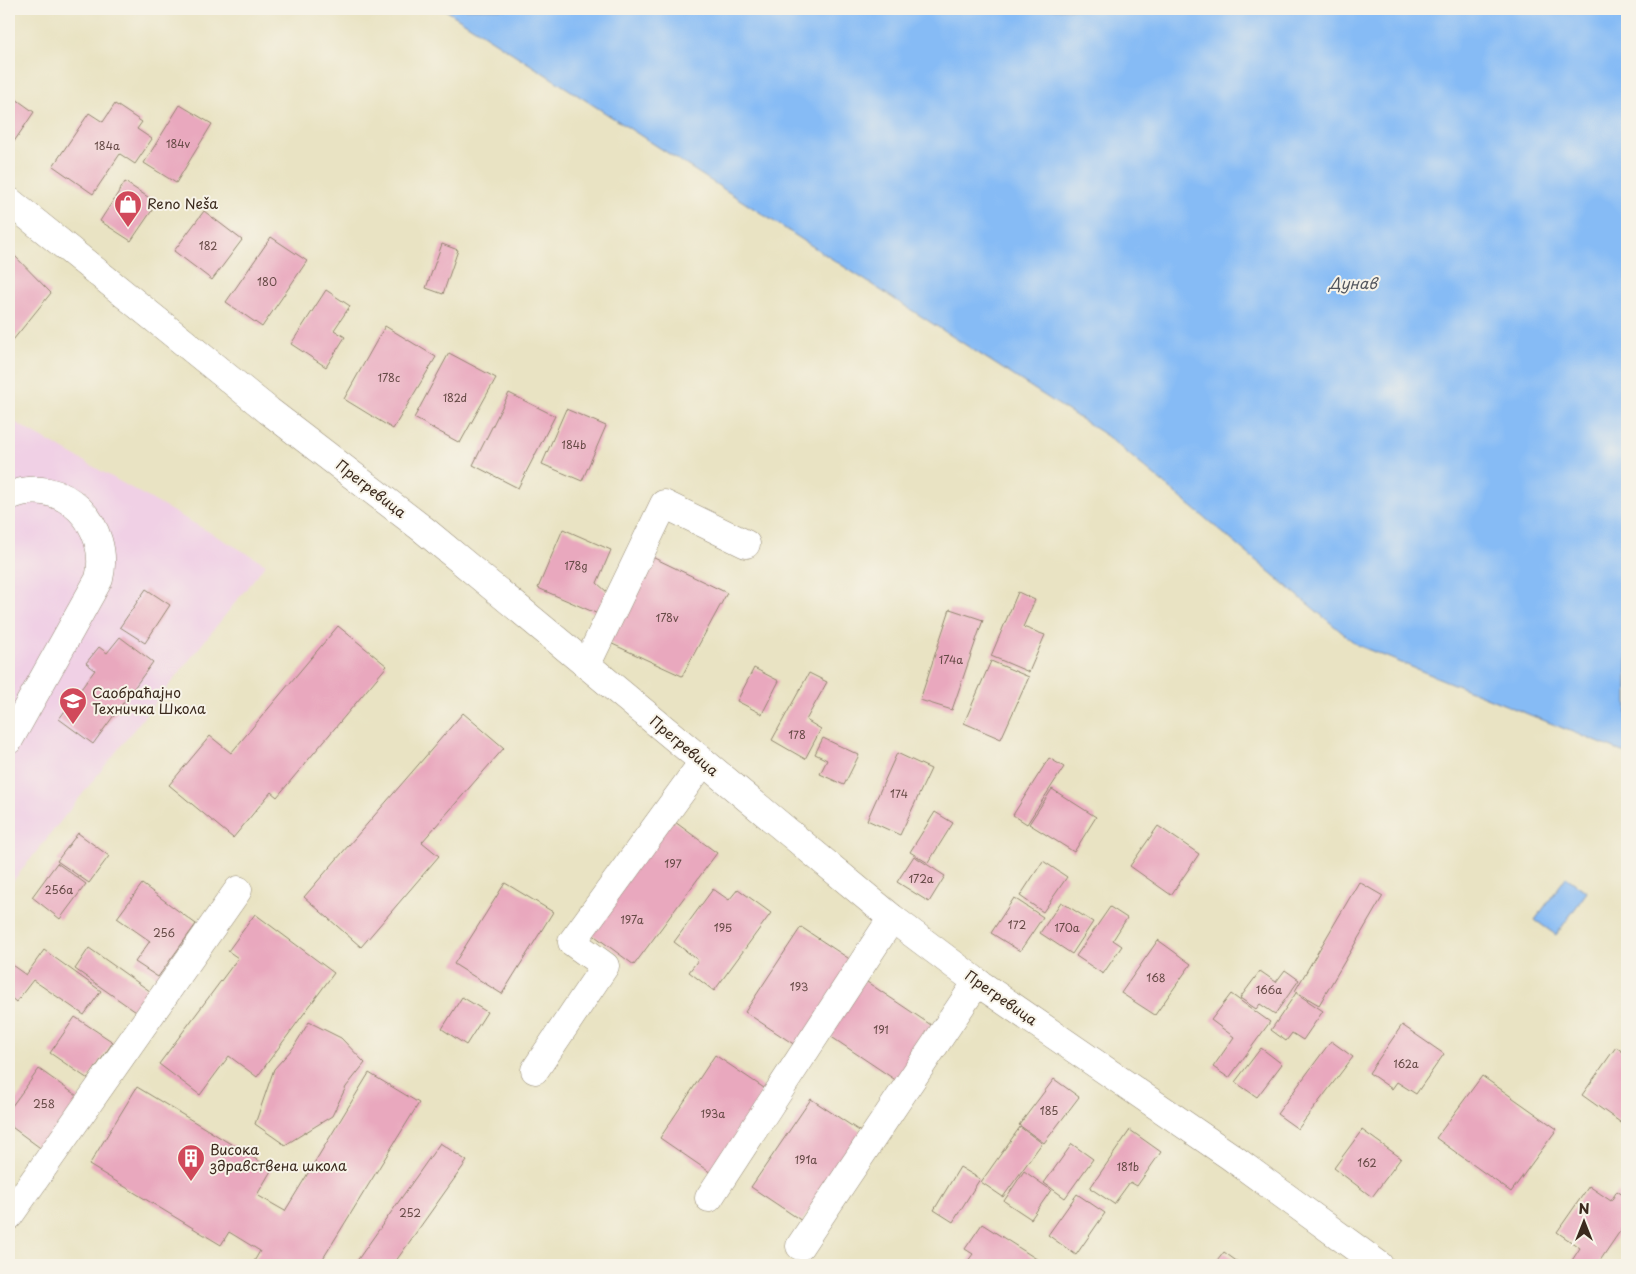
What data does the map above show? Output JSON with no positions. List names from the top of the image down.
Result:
{
  "streets": {
    "street": ["Прегревица"]
  },
  "water": ["Дунав"],
  "places": {
    "shop": ["Reno Neša"],
    "school or university": ["Саобраћајно Техничка Школа"],
    "building": ["Висока здравствена школа"]
  },
  "house_numbers": [
    "184v",
    "184a",
    "182",
    "180",
    "178c",
    "182d",
    "184b",
    "178g",
    "178v",
    "174a",
    "178",
    "174",
    "197",
    "172a",
    "256a",
    "197a",
    "172",
    "195",
    "170a",
    "256",
    "168",
    "193",
    "166a",
    "191",
    "162a",
    "258",
    "185",
    "193a",
    "191a",
    "162",
    "181b",
    "252"
  ],
  "north": "top"
}
